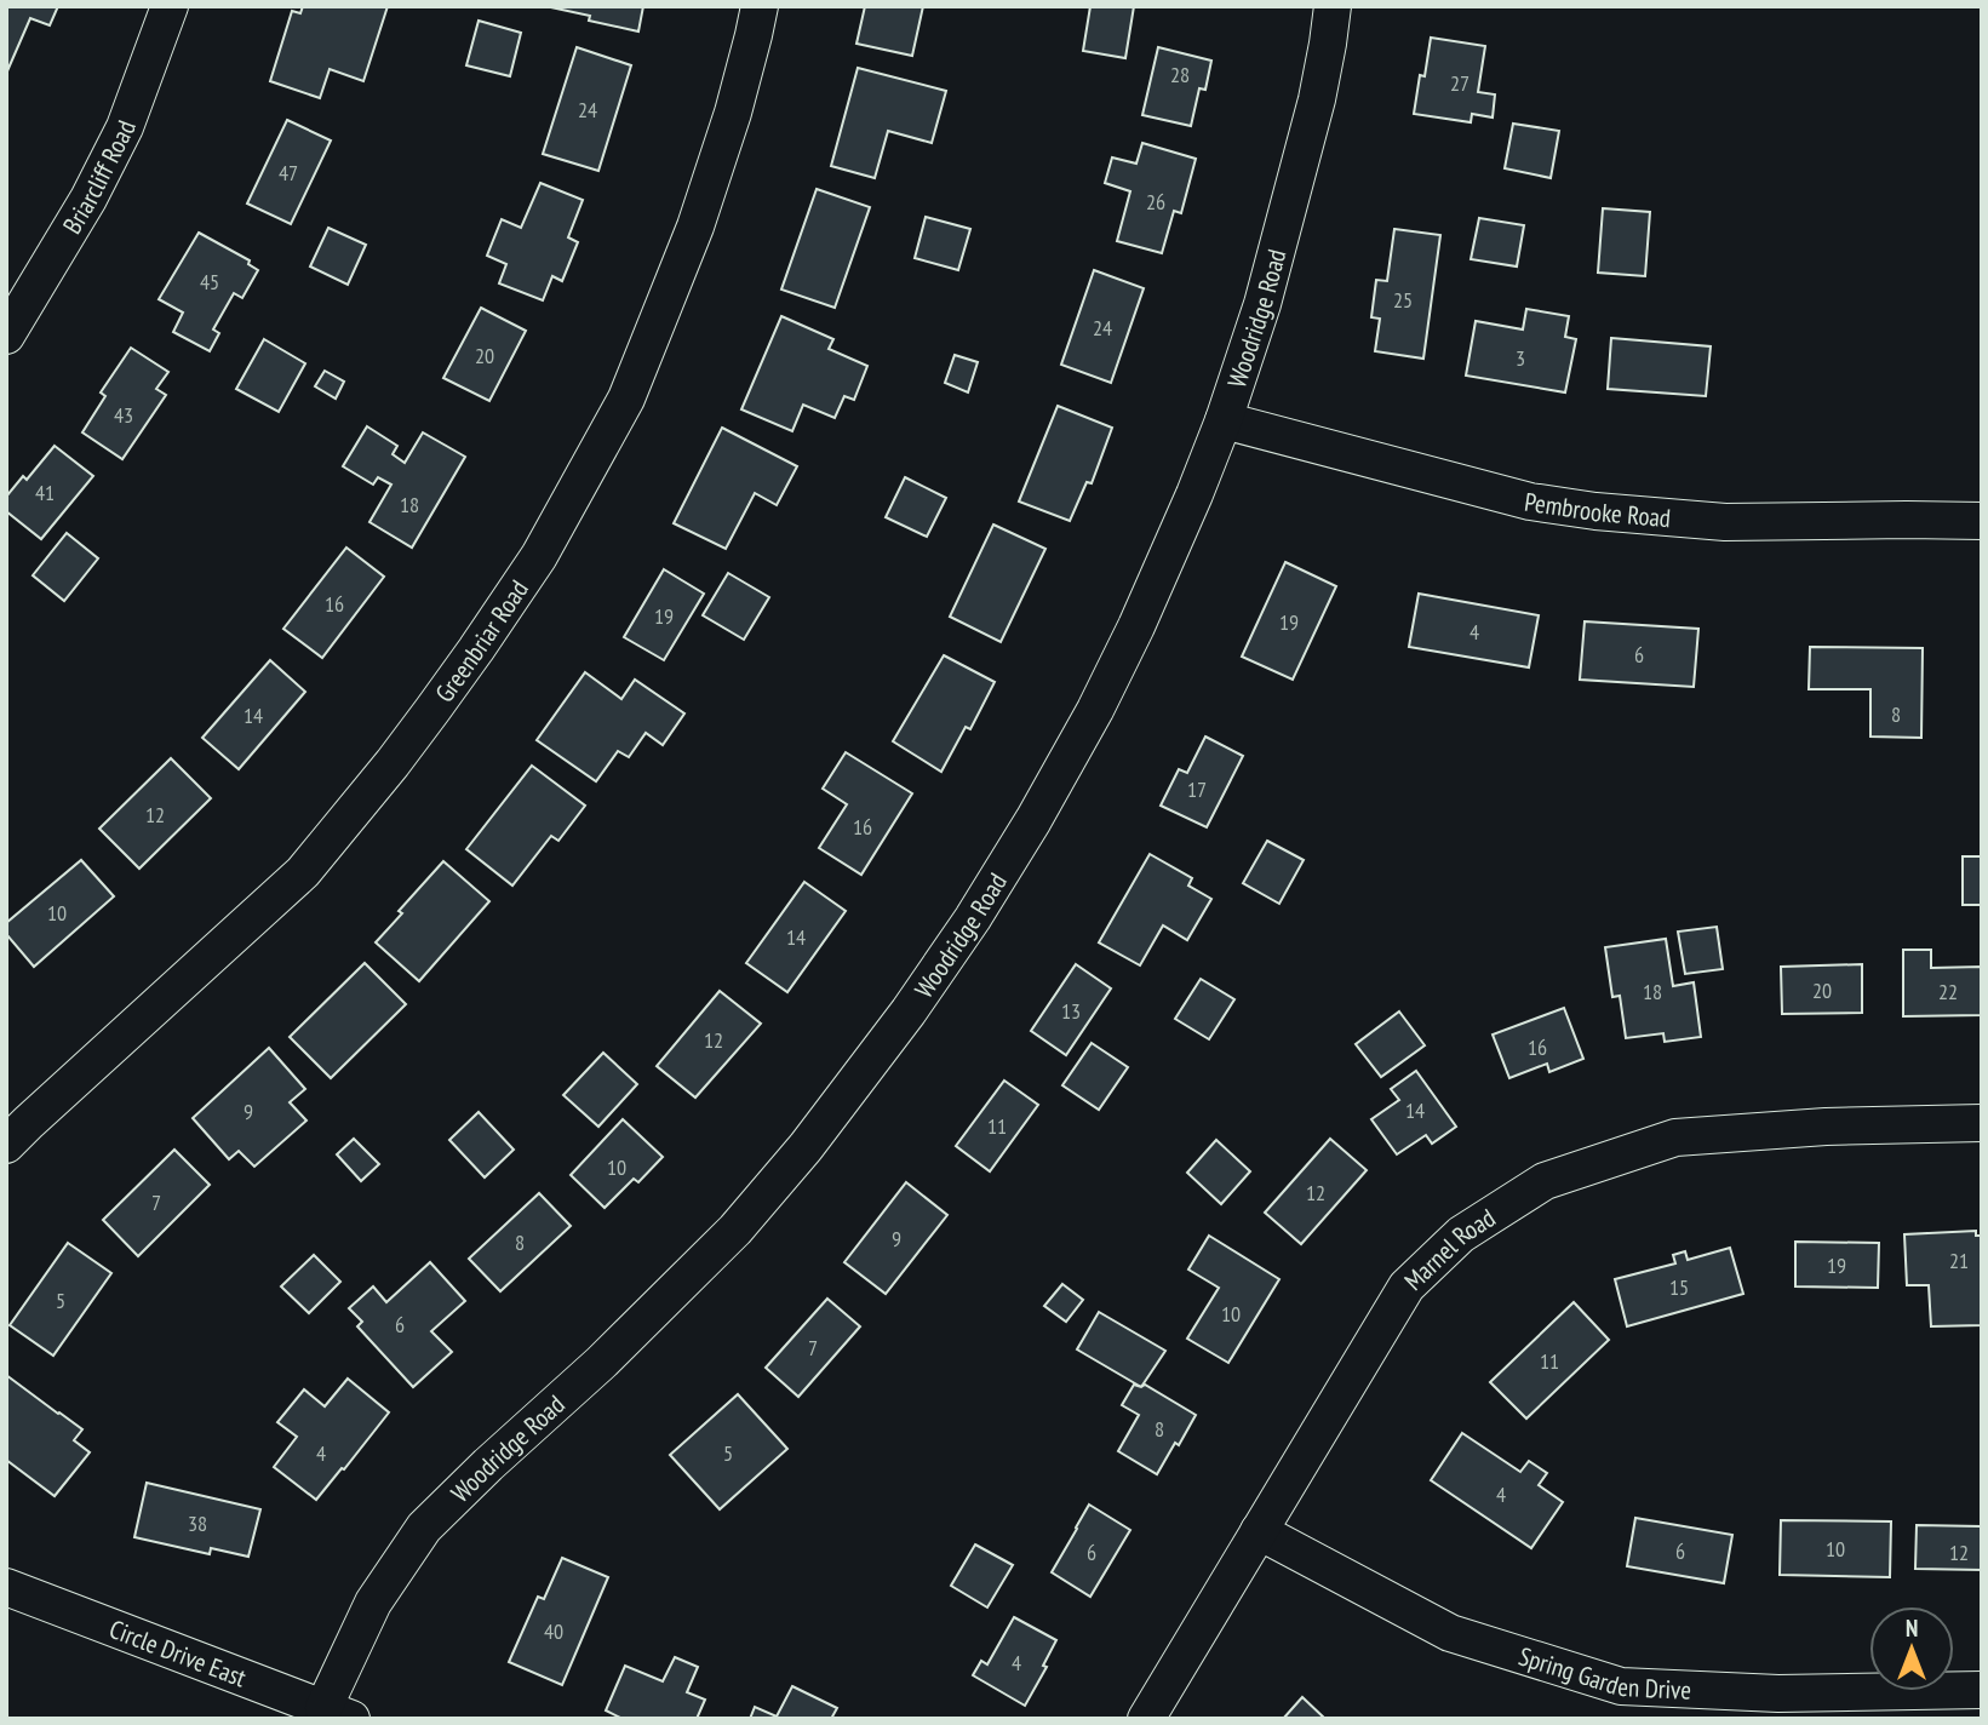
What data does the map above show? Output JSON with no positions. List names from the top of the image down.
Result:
{
  "streets": {
    "street": [
      "Briarcliff Road",
      "Woodridge Road",
      "Pembrooke Road",
      "Greenbriar Road",
      "Marnel Road",
      "Circle Drive East",
      "Spring Garden Drive"
    ]
  },
  "crossings": [
    ["Woodridge Road", "Pembrooke Road"],
    ["Woodridge Road", "Circle Drive East"],
    ["Marnel Road", "Spring Garden Drive"]
  ],
  "house_numbers": [
    "28",
    "27",
    "24",
    "47",
    "26",
    "45",
    "25",
    "24",
    "20",
    "3",
    "43",
    "41",
    "18",
    "16",
    "19",
    "19",
    "4",
    "6",
    "8",
    "14",
    "17",
    "12",
    "16",
    "10",
    "14",
    "20",
    "18",
    "22",
    "13",
    "12",
    "16",
    "14",
    "9",
    "11",
    "10",
    "12",
    "7",
    "9",
    "8",
    "21",
    "19",
    "15",
    "5",
    "10",
    "6",
    "7",
    "11",
    "8",
    "4",
    "5",
    "4",
    "38",
    "10",
    "6",
    "6",
    "12",
    "40",
    "4"
  ],
  "north": "top"
}
